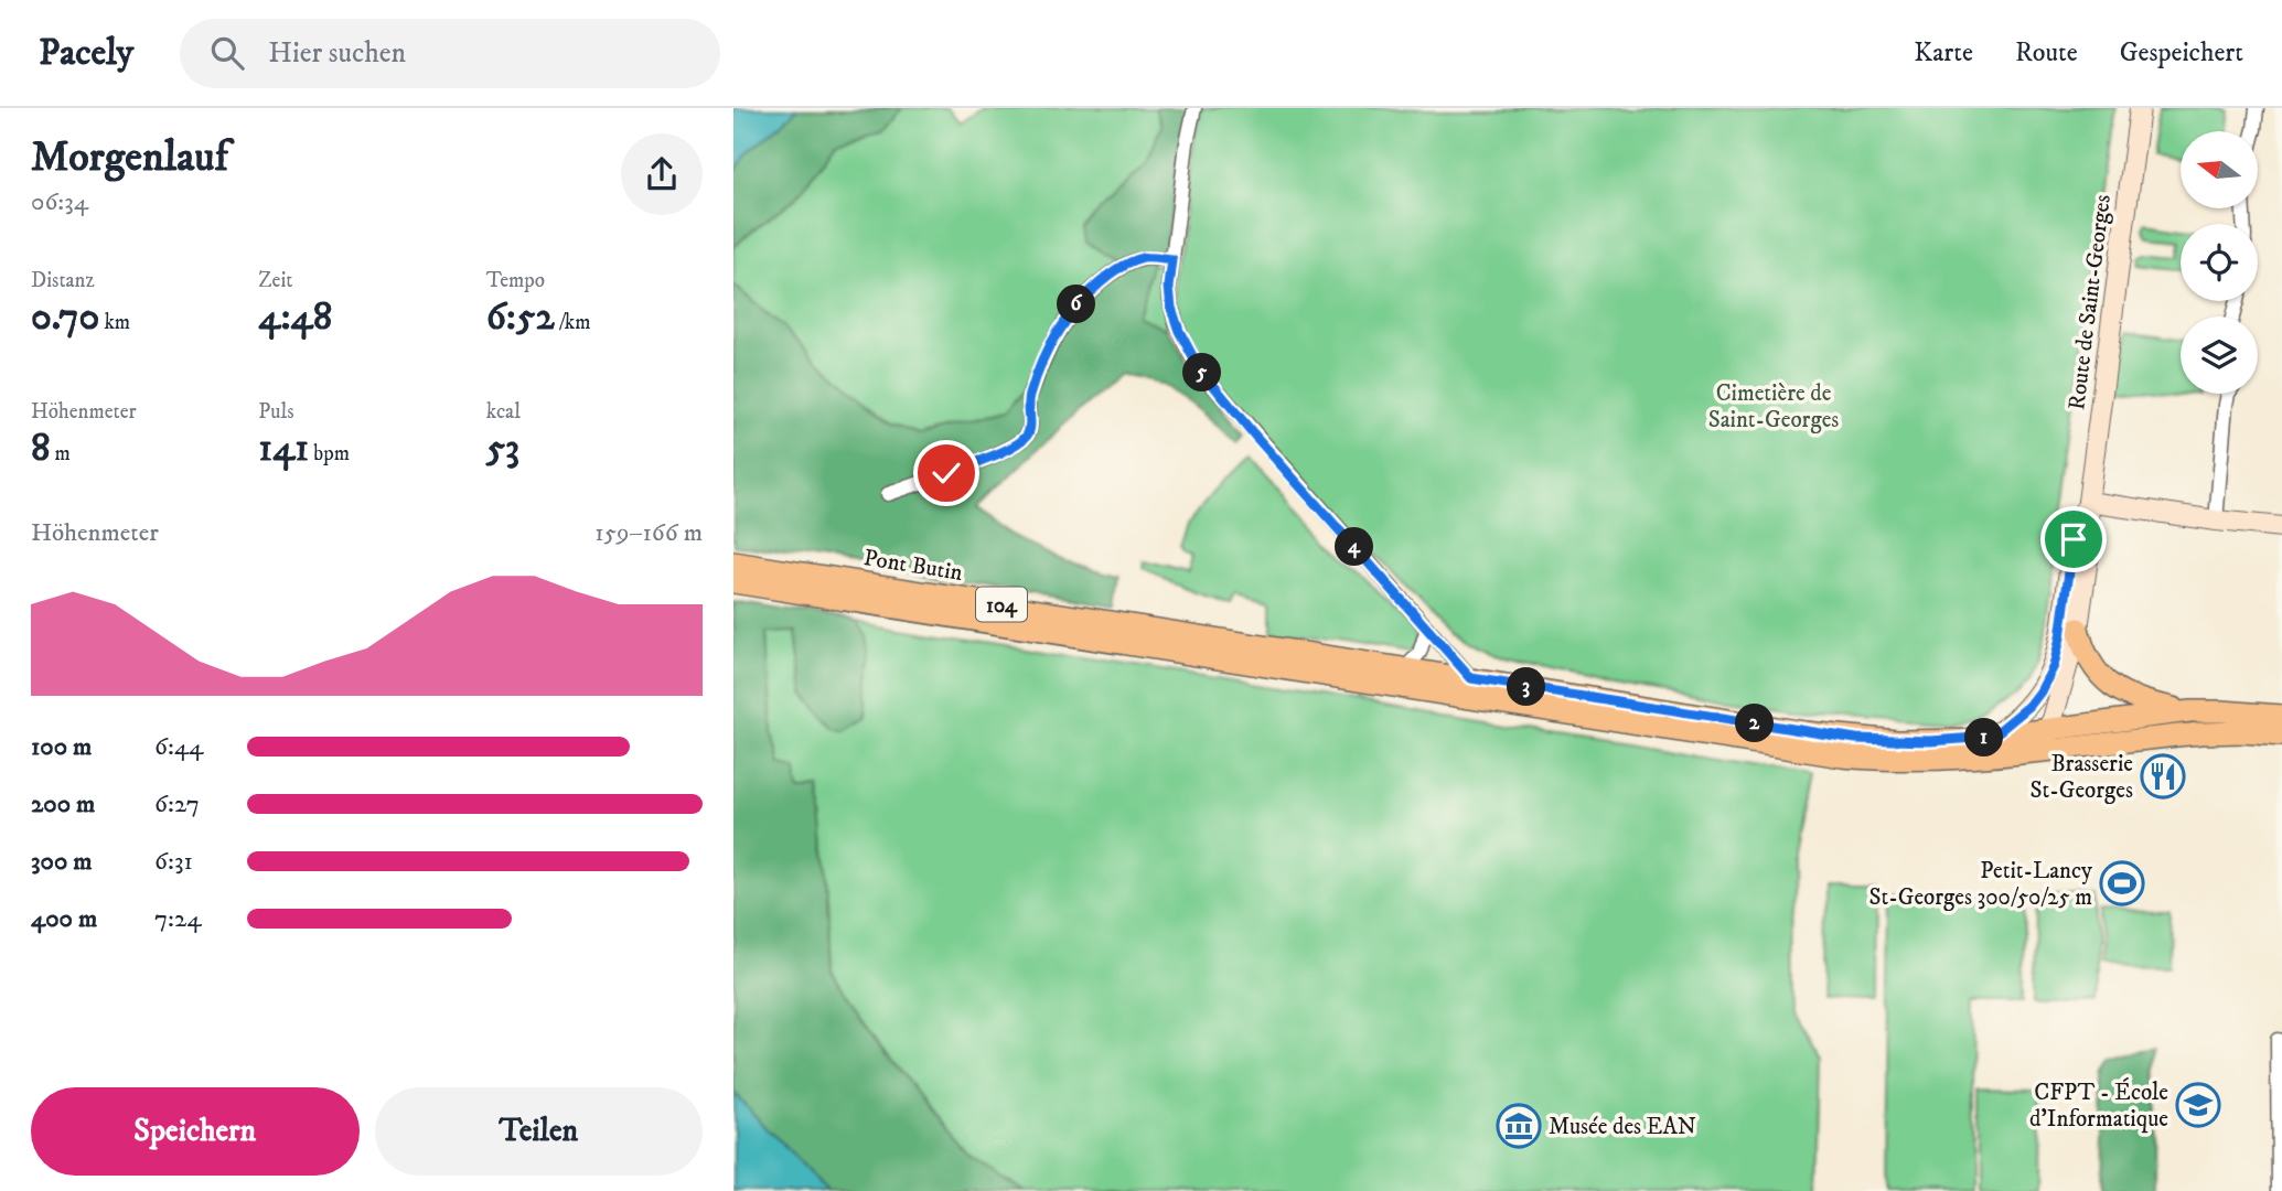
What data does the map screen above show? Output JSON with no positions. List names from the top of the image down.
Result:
{
  "streets": {
    "main road": ["Pont Butin", "104"],
    "street": ["Route de Saint-Georges"]
  },
  "crossings": [
    ["Route de Saint-Georges", "104"],
    ["Pont Butin", "104"]
  ],
  "parks": ["Cimetière de Saint-Georges"],
  "places": {
    "restaurant": ["Brasserie St-Georges"],
    "sports": ["Petit-Lancy St-Georges 300/50/25 m"],
    "school or university": ["CFPT - École d'Informatique"],
    "museum": ["Musée des EAN"]
  },
  "north": "left",
  "page": {
    "header": "Pacely",
    "search": "Hier suchen",
    "nav": ["Karte", "Route", "Gespeichert"],
    "heading": ["Morgenlauf", "06:34"],
    "stats": [
      ["Distanz", "0.70 km"],
      ["Zeit", "4:48"],
      ["Tempo", "6:52 /km"],
      ["Höhenmeter", "8 m"],
      ["Puls", "141 bpm"],
      ["kcal", "53"]
    ],
    "pins": [
      "6",
      "5",
      "4",
      "3",
      "2",
      "1"
    ],
    "chart": ["Höhenmeter", "159–166 m"],
    "list": [
      {
        "name": "100 m",
        "note": "6:44"
      },
      {
        "name": "200 m",
        "note": "6:27"
      },
      {
        "name": "300 m",
        "note": "6:31"
      },
      {
        "name": "400 m",
        "note": "7:24"
      }
    ],
    "buttons": ["Speichern", "Teilen"]
  }
}
